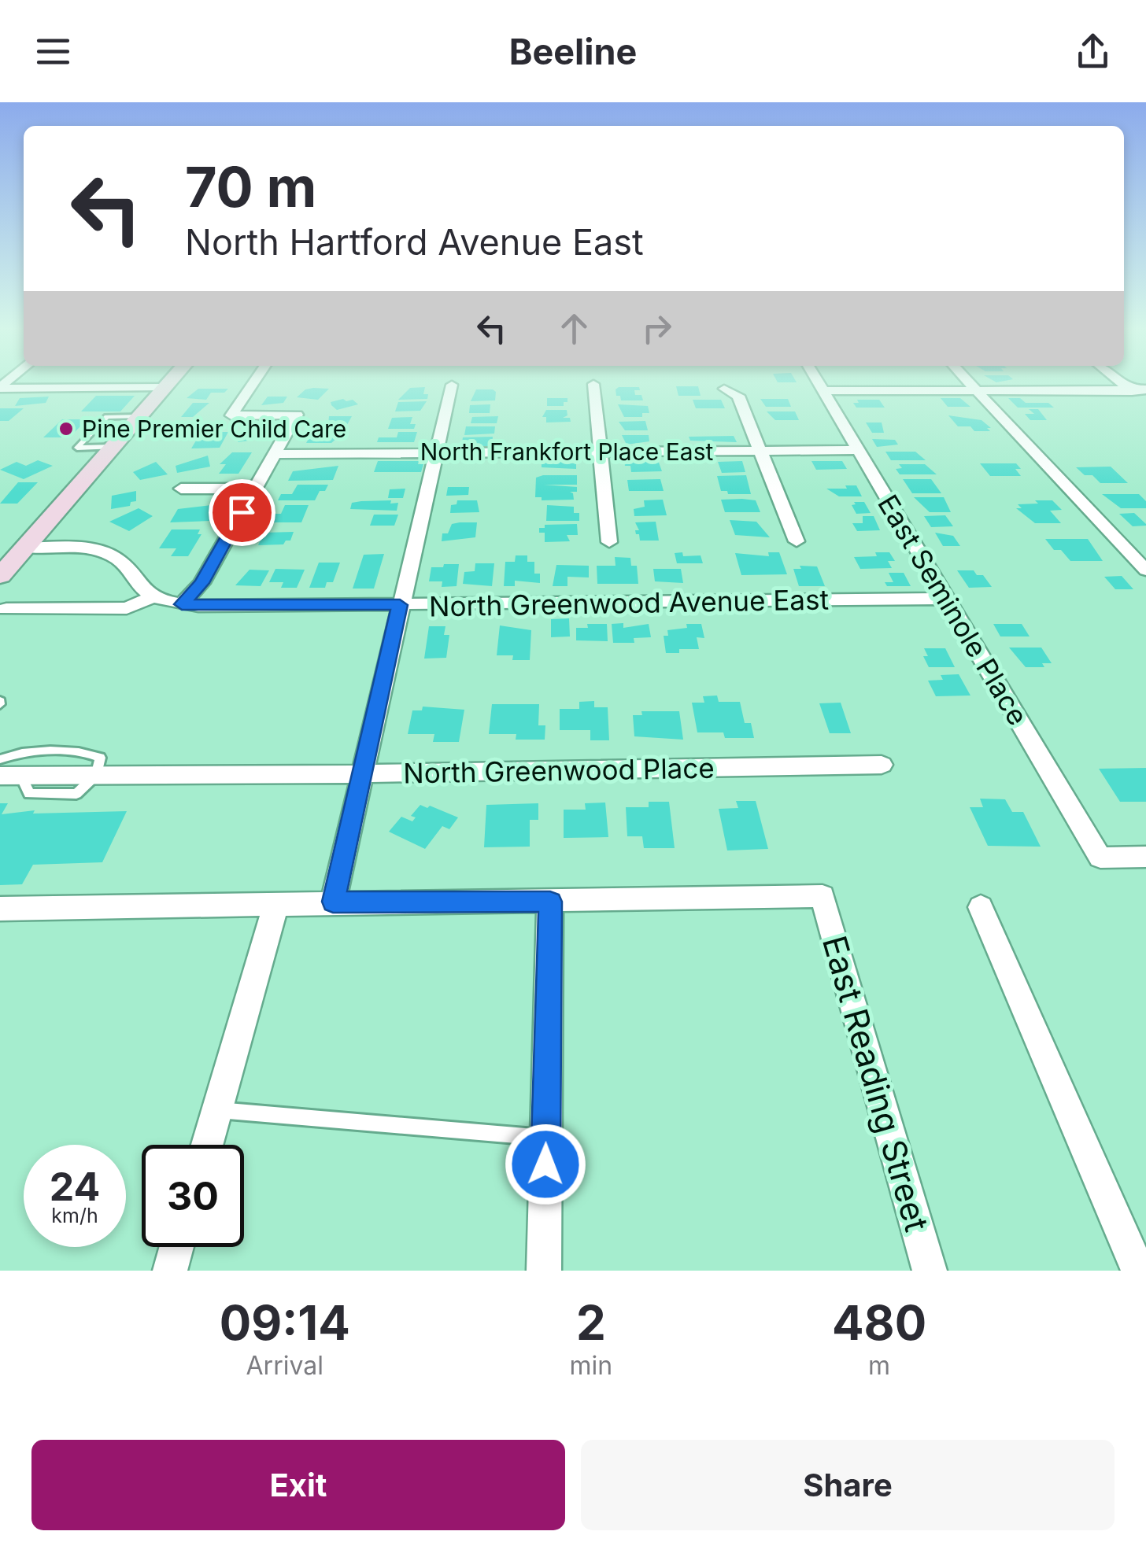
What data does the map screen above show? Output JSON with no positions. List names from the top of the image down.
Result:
{
  "streets": {
    "street": [
      "North Frankfort Place East",
      "North Greenwood Avenue East",
      "East Seminole Place",
      "North Greenwood Place",
      "East Reading Street"
    ]
  },
  "crossings": [
    ["North Frankfort Place East", "East Seminole Place"],
    ["North Greenwood Avenue East", "East Seminole Place"]
  ],
  "places": ["Pine Premier Child Care"],
  "page": {
    "header": "Beeline",
    "turn": ["70 m", "North Hartford Avenue East"],
    "speed": "24 km/h",
    "limit": "30",
    "eta": [
      "09:14",
      "Arrival",
      "2",
      "min",
      "480",
      "m"
    ],
    "buttons": ["Exit", "Share"]
  }
}
